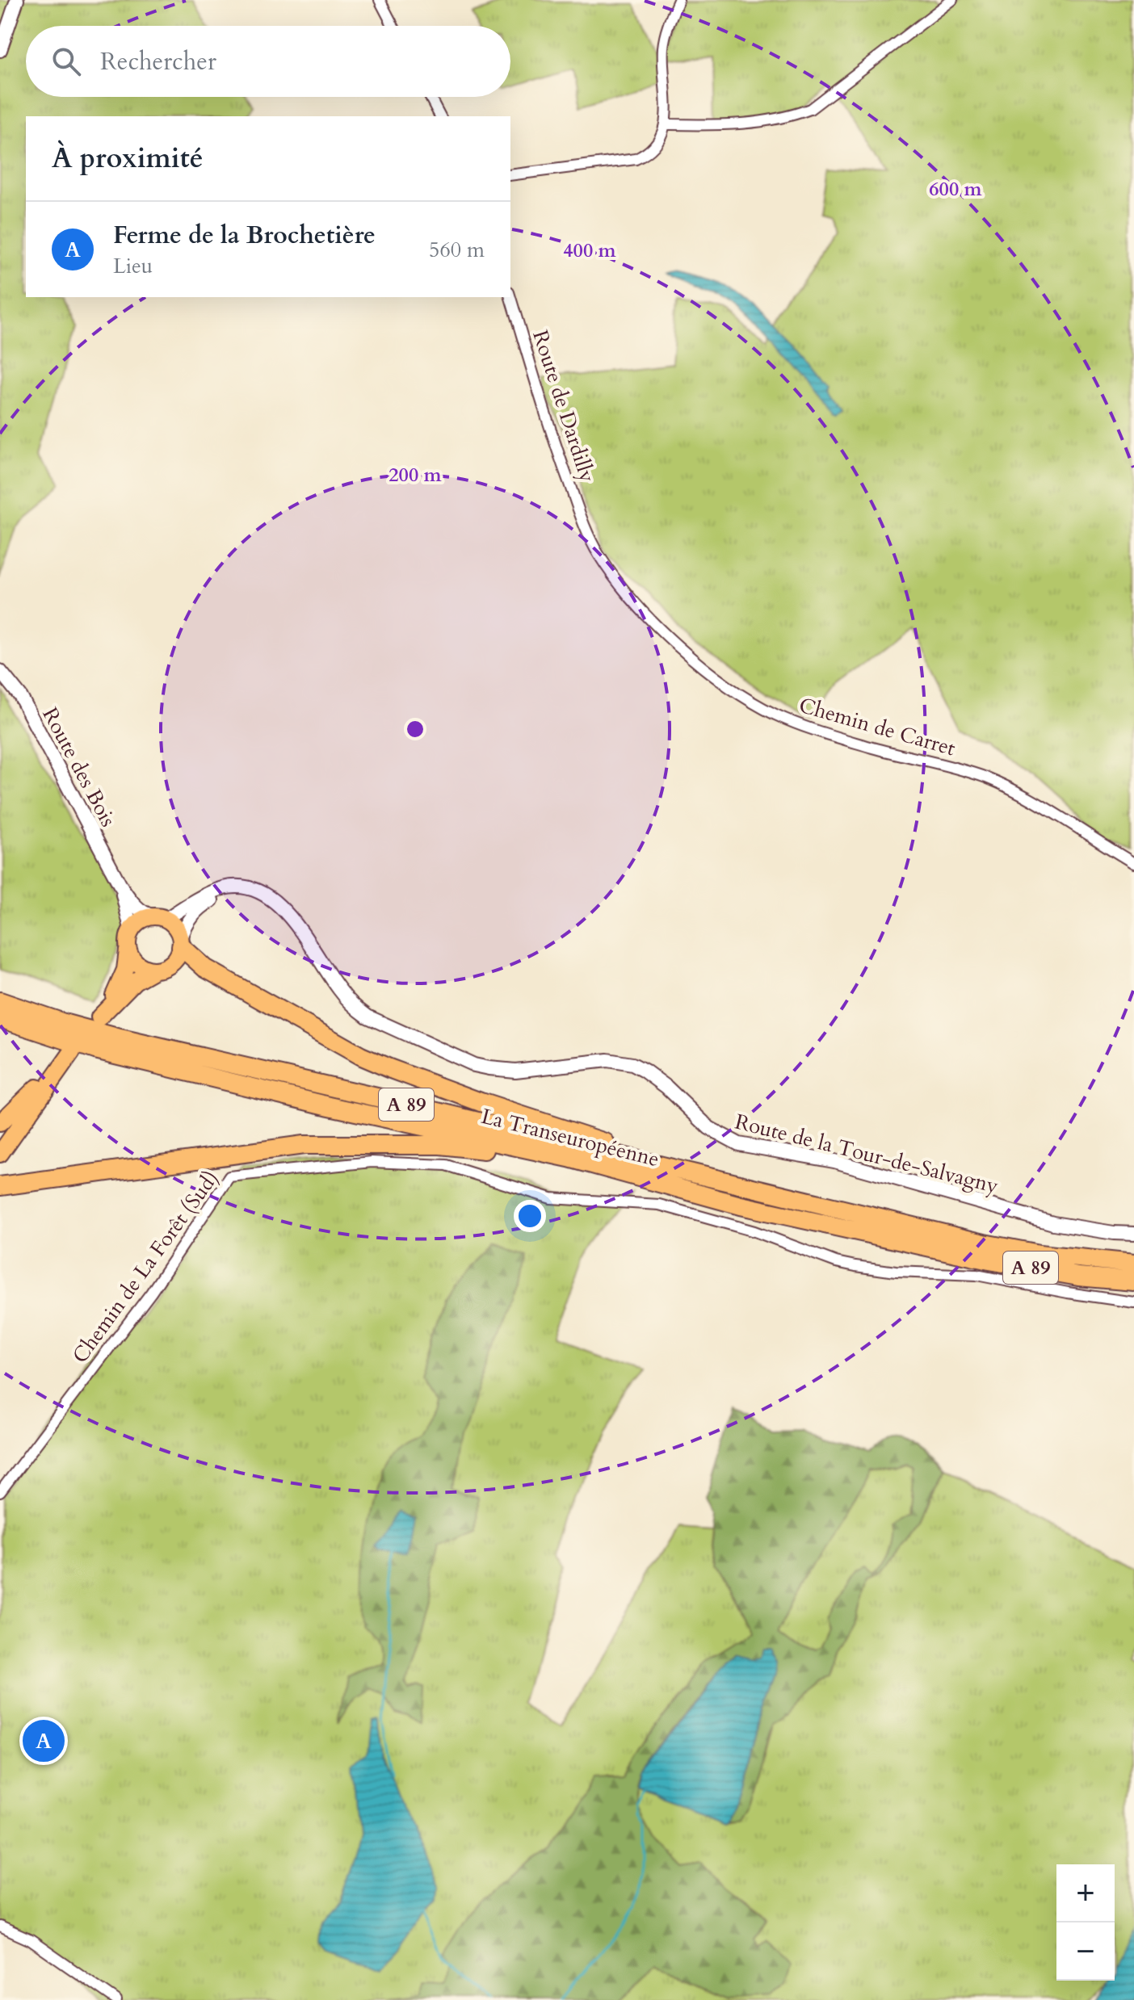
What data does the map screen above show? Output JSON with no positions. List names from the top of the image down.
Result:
{
  "streets": {
    "highway": ["A 89", "La Transeuropéenne"],
    "street": [
      "Route de Dardilly",
      "Chemin de Carret",
      "Route des Bois",
      "Route de la Tour-de-Salvagny",
      "Chemin de La Forêt (Sud)"
    ]
  },
  "crossings": [
    ["Route de Dardilly", "Chemin de Carret"],
    ["Route des Bois", "Route de la Tour-de-Salvagny"]
  ],
  "page": {
    "search": "Rechercher",
    "heading": "À proximité",
    "list": [
      {
        "mark": "A",
        "name": "Ferme de la Brochetière",
        "note": "Lieu",
        "value": "560 m"
      }
    ],
    "pins": "A",
    "map_buttons": ["+", "−"]
  },
  "rings": ["600 m", "400 m", "200 m"]
}
